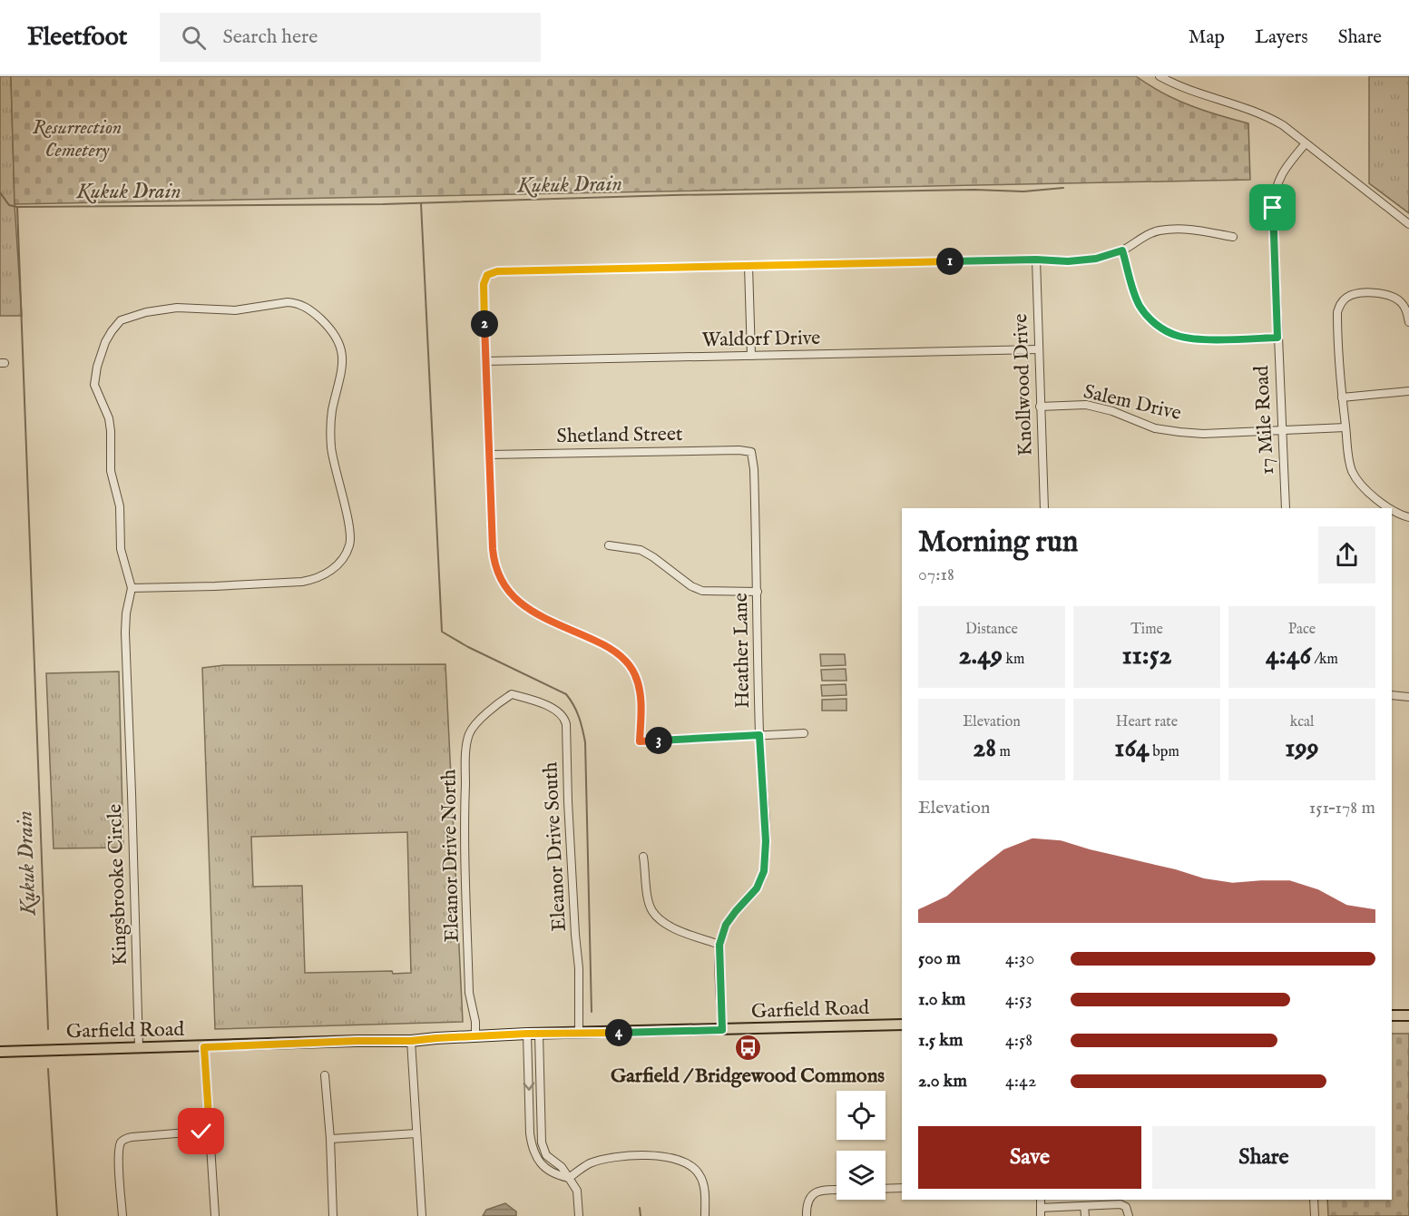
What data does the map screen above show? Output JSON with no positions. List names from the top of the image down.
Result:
{
  "streets": {
    "main road": ["Garfield Road"],
    "street": [
      "Waldorf Drive",
      "Knollwood Drive",
      "Salem Drive",
      "17 Mile Road",
      "Shetland Street",
      "Heather Lane",
      "Eleanor Drive South",
      "Eleanor Drive North",
      "Kingsbrooke Circle"
    ]
  },
  "crossings": [
    ["Waldorf Drive", "Knollwood Drive"],
    ["Knollwood Drive", "Salem Drive"],
    ["Salem Drive", "17 Mile Road"],
    ["Shetland Street", "Heather Lane"],
    ["Heather Lane", "Garfield Road"],
    ["Eleanor Drive South", "Eleanor Drive North"],
    ["Eleanor Drive South", "Garfield Road"],
    ["Eleanor Drive North", "Garfield Road"],
    ["Kingsbrooke Circle", "Garfield Road"]
  ],
  "water": ["Kukuk Drain"],
  "parks": ["Resurrection Cemetery"],
  "places": {
    "bus stop": ["Garfield / Bridgewood Commons"]
  },
  "page": {
    "header": "Fleetfoot",
    "search": "Search here",
    "nav": ["Map", "Layers", "Share"],
    "pins": [
      "1",
      "2",
      "3",
      "4"
    ],
    "heading": ["Morning run", "07:18"],
    "stats": [
      ["Distance", "2.49 km"],
      ["Time", "11:52"],
      ["Pace", "4:46 /km"],
      ["Elevation", "28 m"],
      ["Heart rate", "164 bpm"],
      ["kcal", "199"]
    ],
    "chart": ["Elevation", "151–178 m"],
    "list": [
      {
        "name": "500 m",
        "note": "4:30"
      },
      {
        "name": "1.0 km",
        "note": "4:53"
      },
      {
        "name": "1.5 km",
        "note": "4:58"
      },
      {
        "name": "2.0 km",
        "note": "4:42"
      }
    ],
    "buttons": ["Save", "Share"]
  }
}
